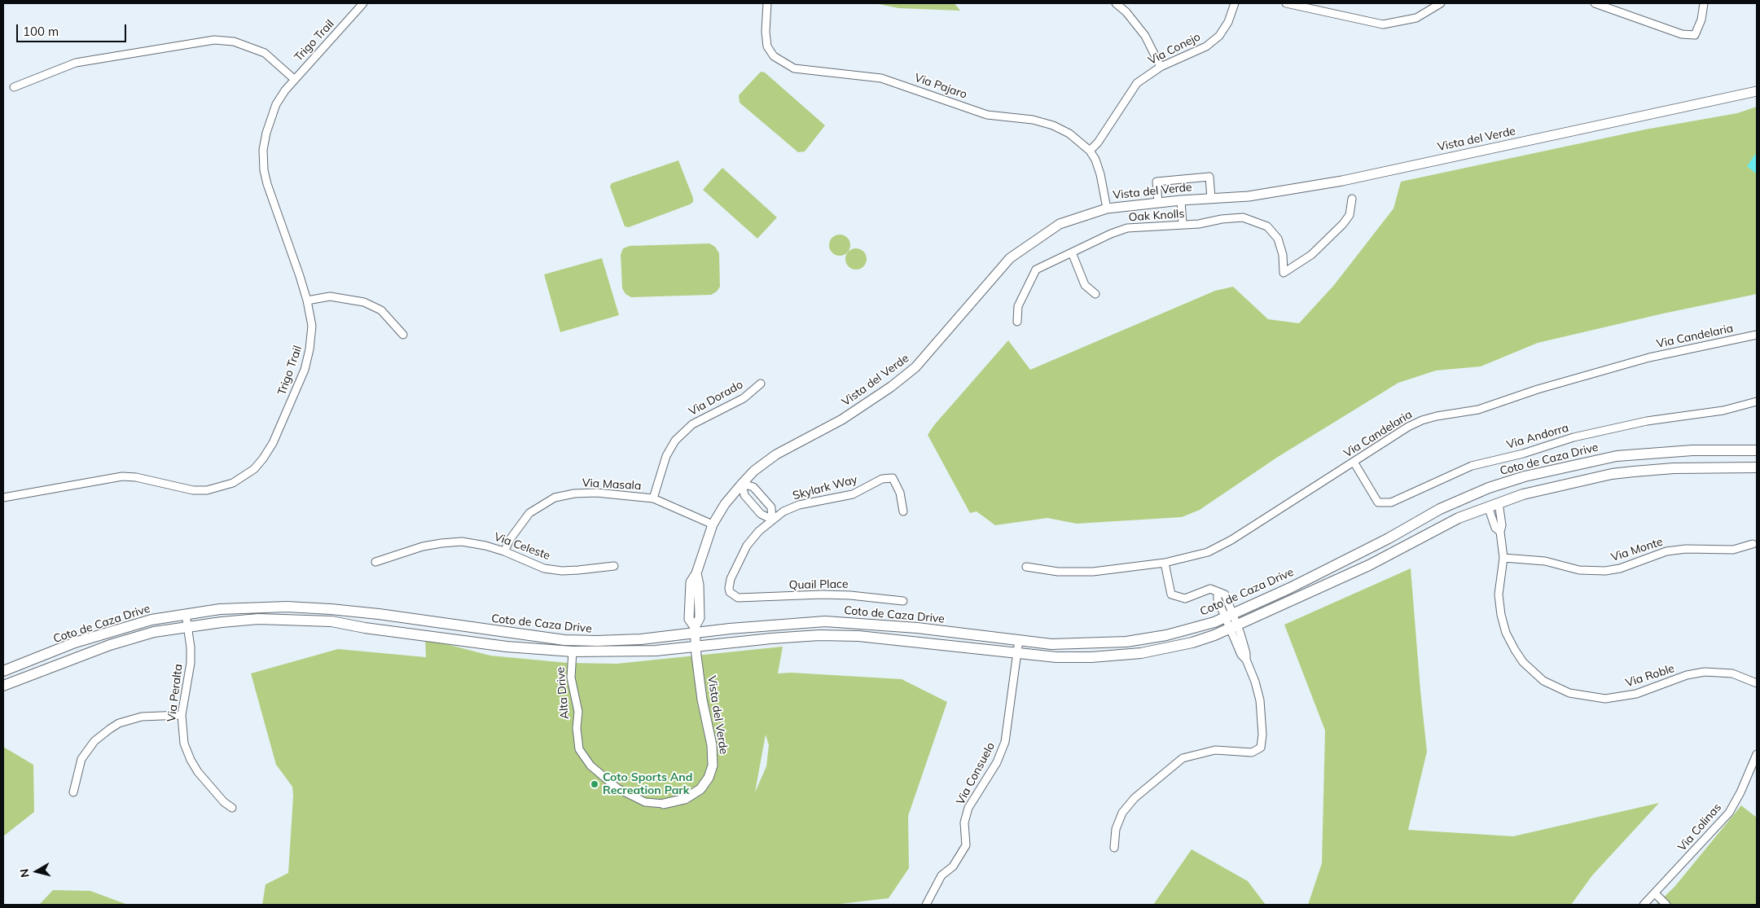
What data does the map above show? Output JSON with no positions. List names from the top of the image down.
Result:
{
  "streets": {
    "main road": ["Coto de Caza Drive"],
    "street": [
      "Trigo Trail",
      "Via Conejo",
      "Via Pajaro",
      "Vista del Verde",
      "Oak Knolls",
      "Via Candelaria",
      "Via Dorado",
      "Via Andorra",
      "Via Masala",
      "Skylark Way",
      "Via Celeste",
      "Via Monte",
      "Quail Place",
      "Via Roble",
      "Via Peralta",
      "Alta Drive",
      "Via Consuelo",
      "Via Colinas"
    ]
  },
  "crossings": [
    ["Via Conejo", "Via Pajaro"],
    ["Via Pajaro", "Vista del Verde"],
    ["Vista del Verde", "Coto de Caza Drive"],
    ["Vista del Verde", "Via Masala"],
    ["Vista del Verde", "Alta Drive"],
    ["Via Candelaria", "Via Andorra"],
    ["Via Dorado", "Via Masala"],
    ["Coto de Caza Drive", "Via Roble"],
    ["Coto de Caza Drive", "Via Peralta"],
    ["Coto de Caza Drive", "Alta Drive"],
    ["Coto de Caza Drive", "Via Consuelo"],
    ["Via Masala", "Via Celeste"],
    ["Skylark Way", "Quail Place"],
    ["Via Monte", "Via Roble"]
  ],
  "places": ["Coto Sports And Recreation Park"],
  "scale_bar": "100 m",
  "north": "left"
}
